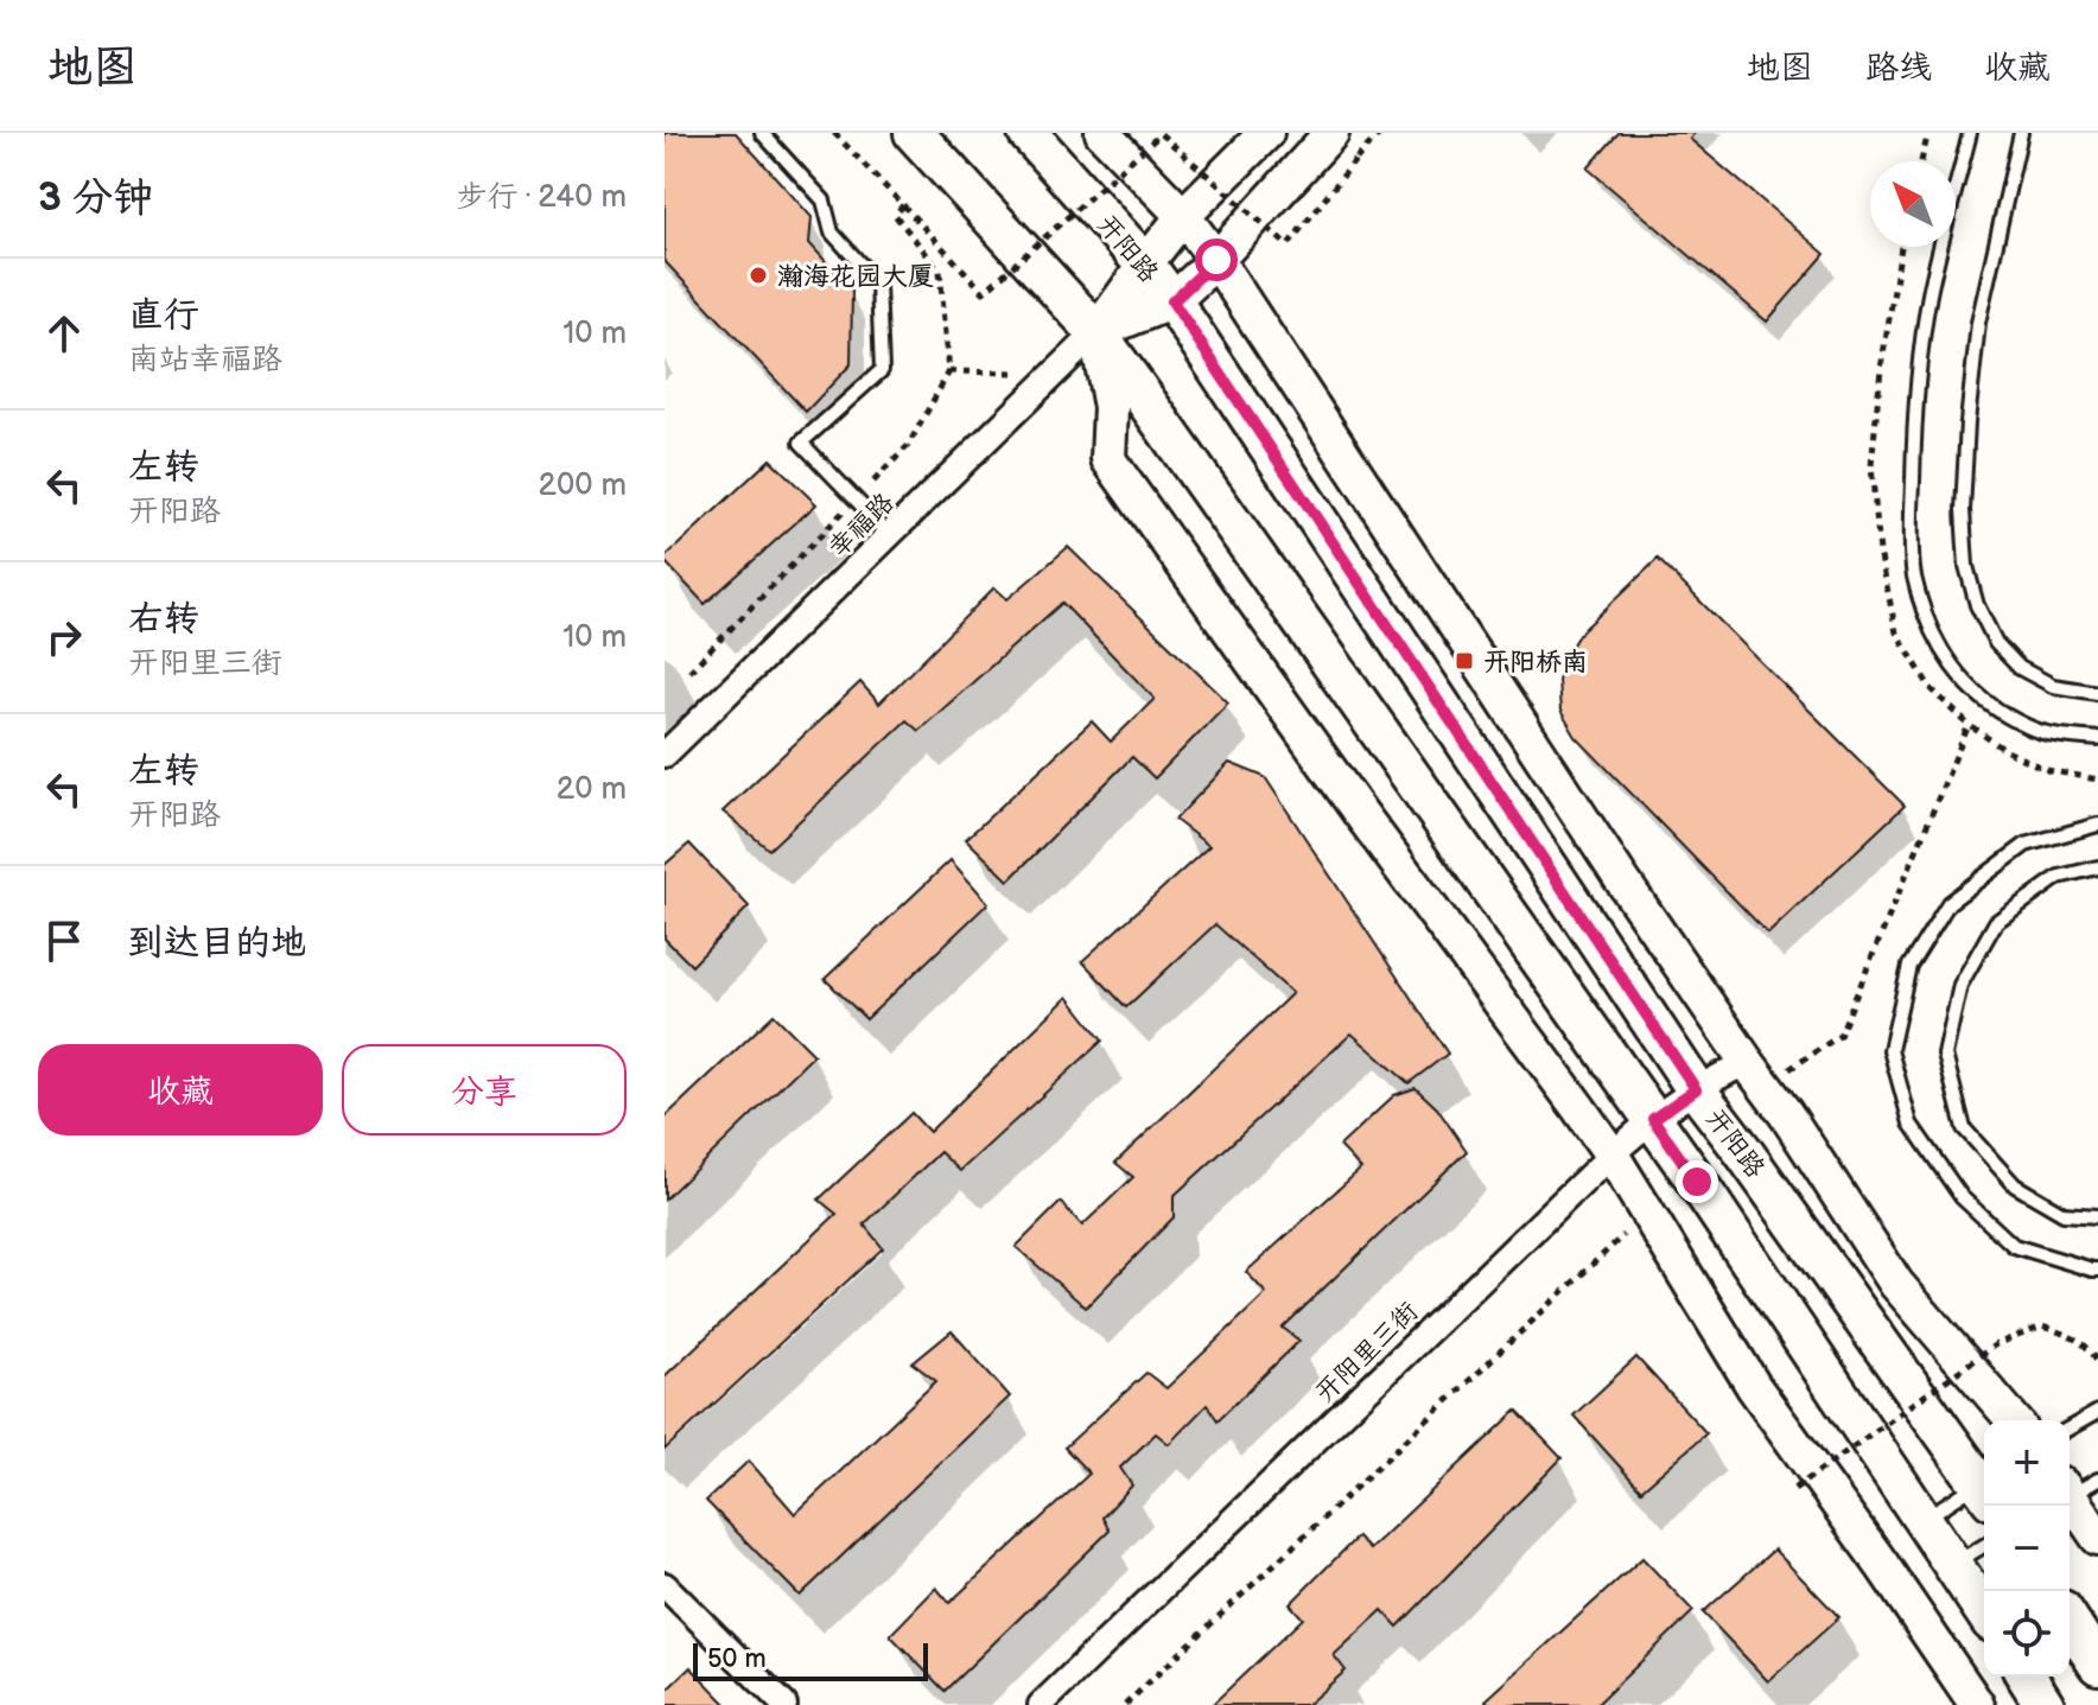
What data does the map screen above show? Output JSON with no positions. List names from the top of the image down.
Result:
{
  "streets": {
    "main road": ["开阳路"],
    "street": ["幸福路", "开阳里三街"]
  },
  "crossings": [
    ["开阳路", "幸福路"],
    ["开阳路", "开阳里三街"]
  ],
  "places": {
    "other": ["瀚海花园大厦"],
    "transit": ["开阳桥南"]
  },
  "scale_bar": "50 m",
  "north": "top left",
  "page": {
    "header": "地图",
    "nav": ["地图", "路线", "收藏"],
    "heading": ["3 分钟", "步行 · 240 m"],
    "list": [
      ["直行", "南站幸福路", "10 m"],
      ["左转", "开阳路", "200 m"],
      ["右转", "开阳里三街", "10 m"],
      ["左转", "开阳路", "20 m"],
      "到达目的地"
    ],
    "buttons": ["收藏", "分享"],
    "map_buttons": ["+", "−"],
    "scale": "50 m"
  }
}
